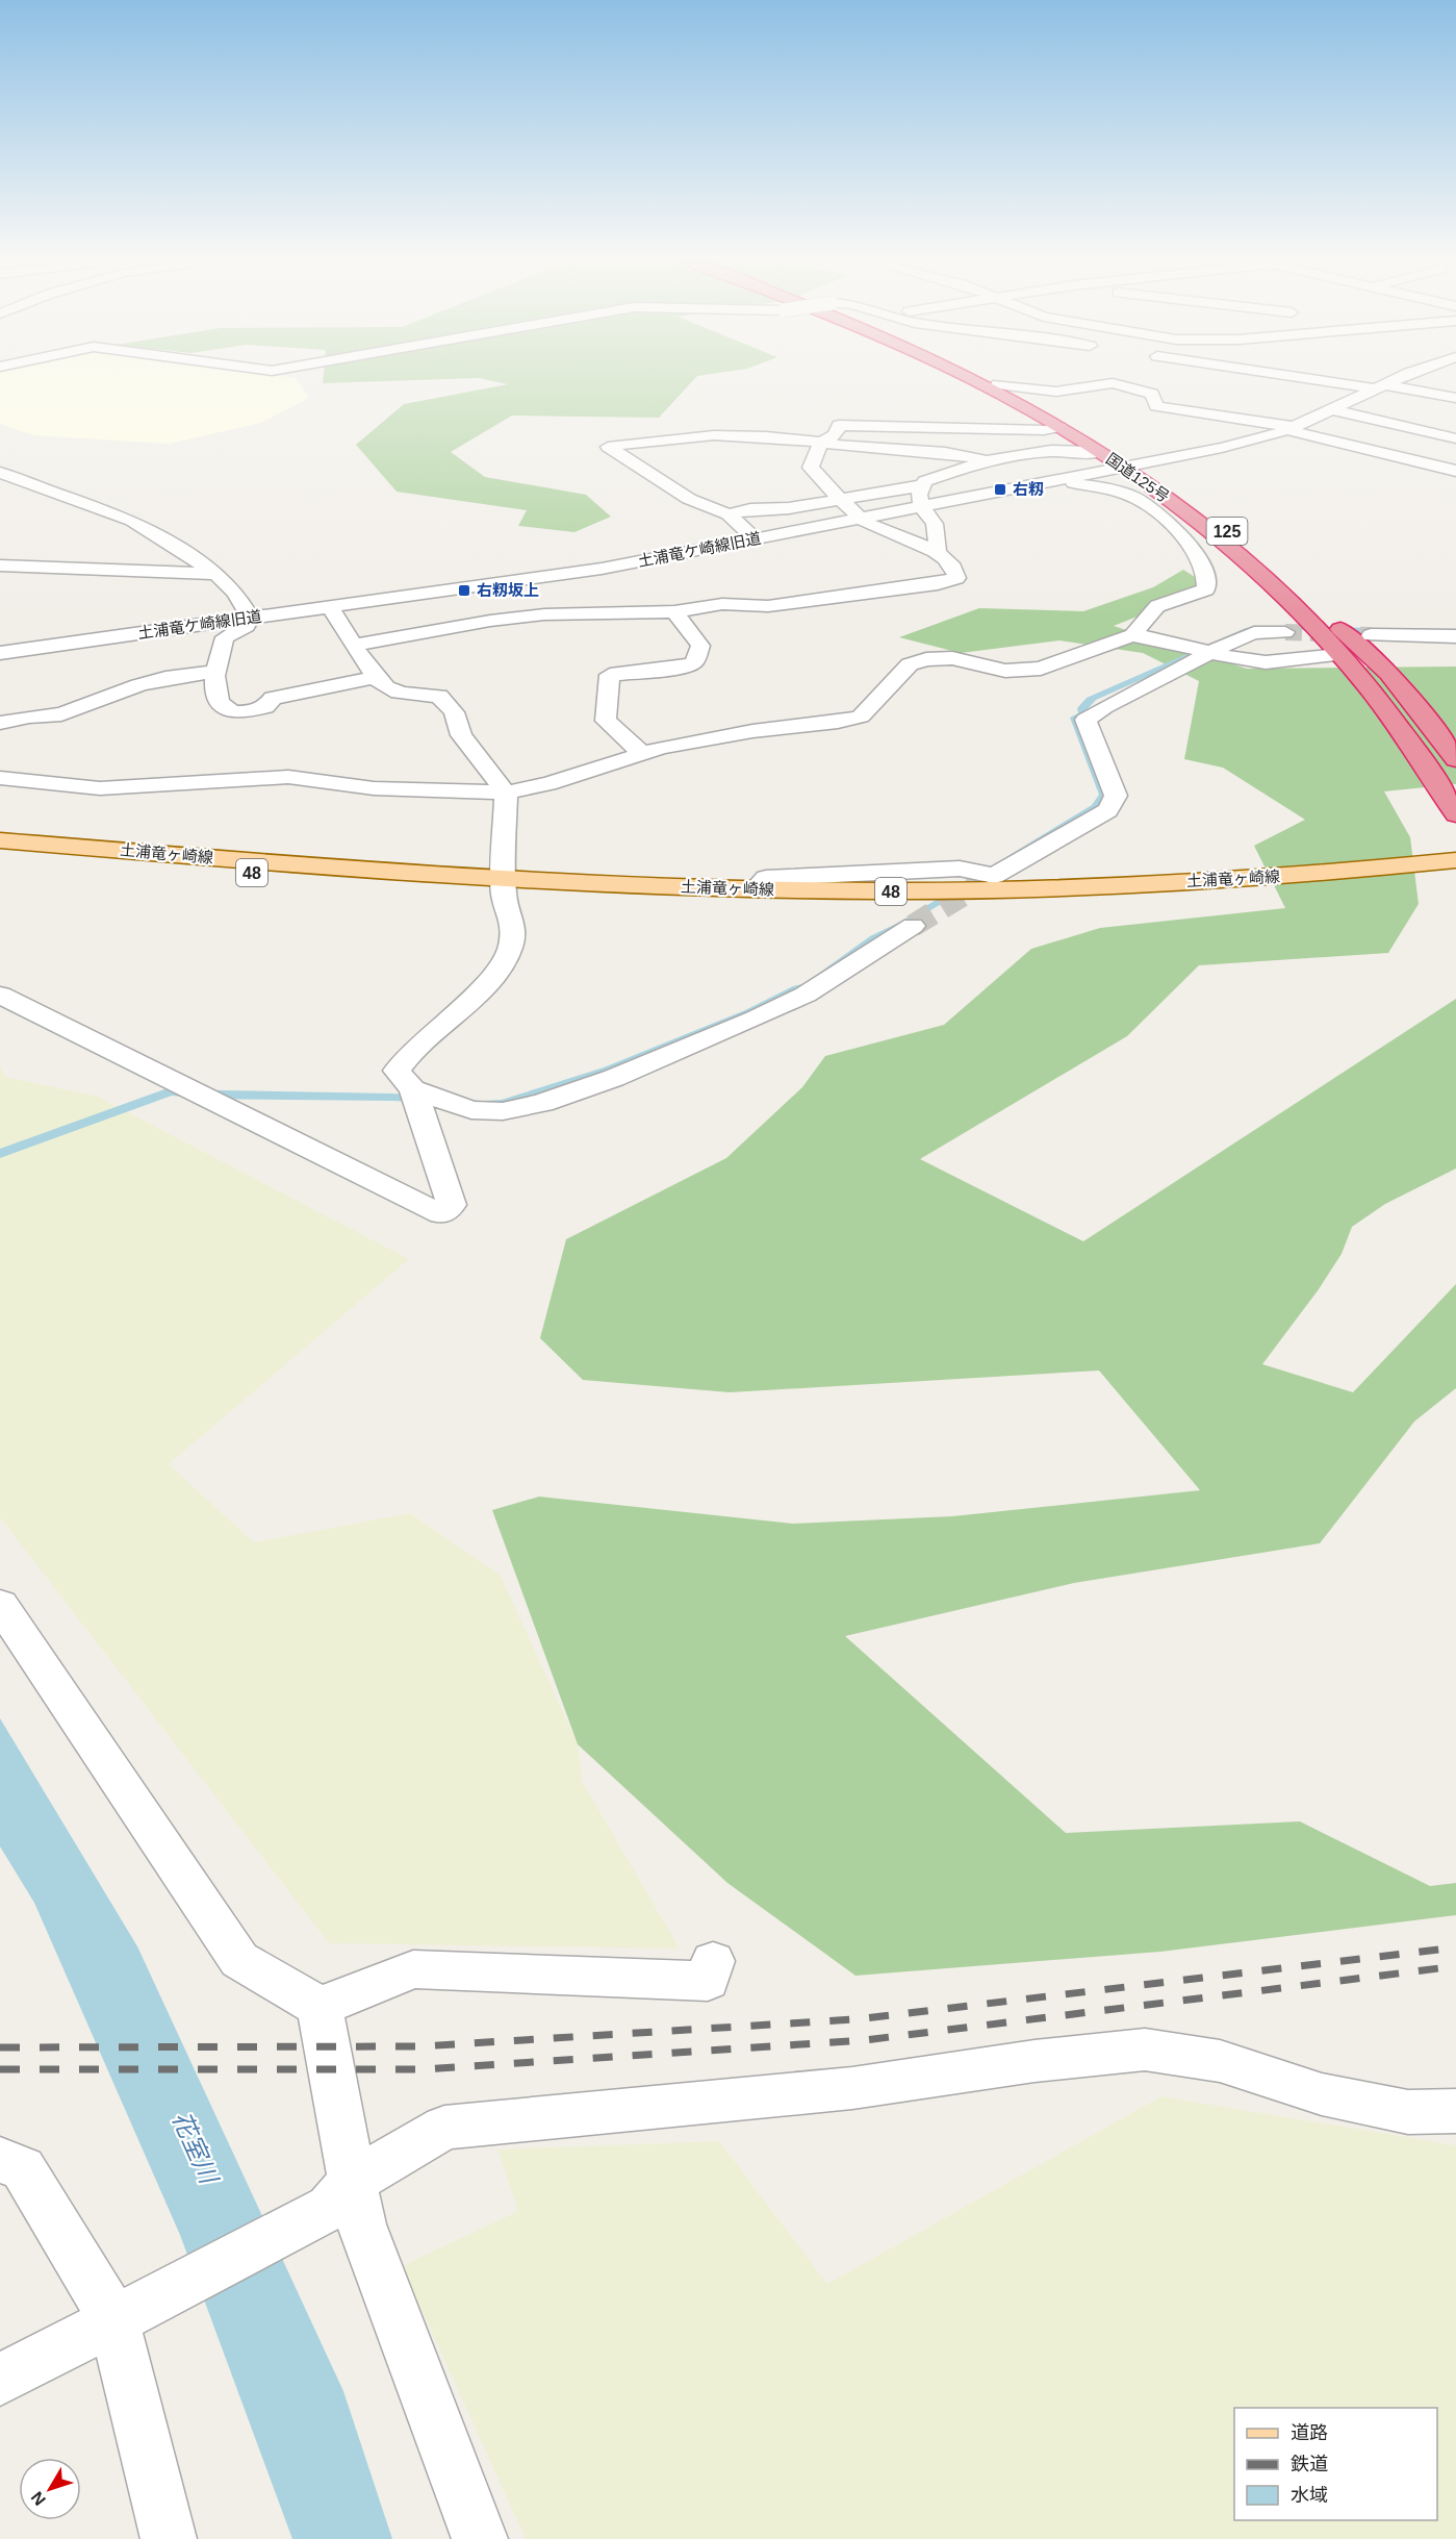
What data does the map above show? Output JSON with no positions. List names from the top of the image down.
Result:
{
  "streets": {
    "highway": ["国道125号", "125"],
    "main road": ["土浦竜ヶ崎線", "48"],
    "street": ["土浦竜ケ崎線旧道"]
  },
  "crossings": [
    ["国道125号", "土浦竜ケ崎線旧道"]
  ],
  "water": ["花室川"],
  "places": {
    "transit": ["右籾", "右籾坂上"]
  },
  "legend": ["道路", "鉄道", "水域"],
  "north": "bottom left"
}
